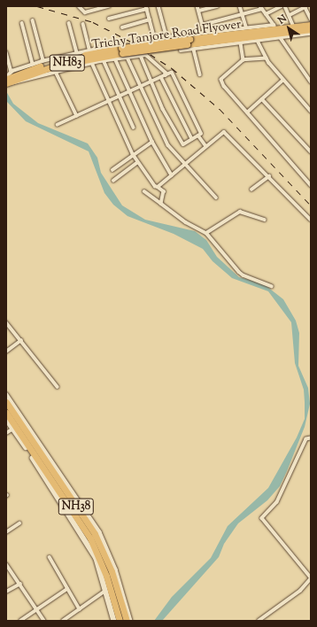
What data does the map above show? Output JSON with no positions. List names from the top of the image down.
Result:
{
  "streets": {
    "highway": ["Trichy Tanjore Road Flyover", "NH83", "NH38"]
  },
  "crossings": [
    ["Trichy Tanjore Road Flyover", "NH83"]
  ],
  "north": "top left"
}
